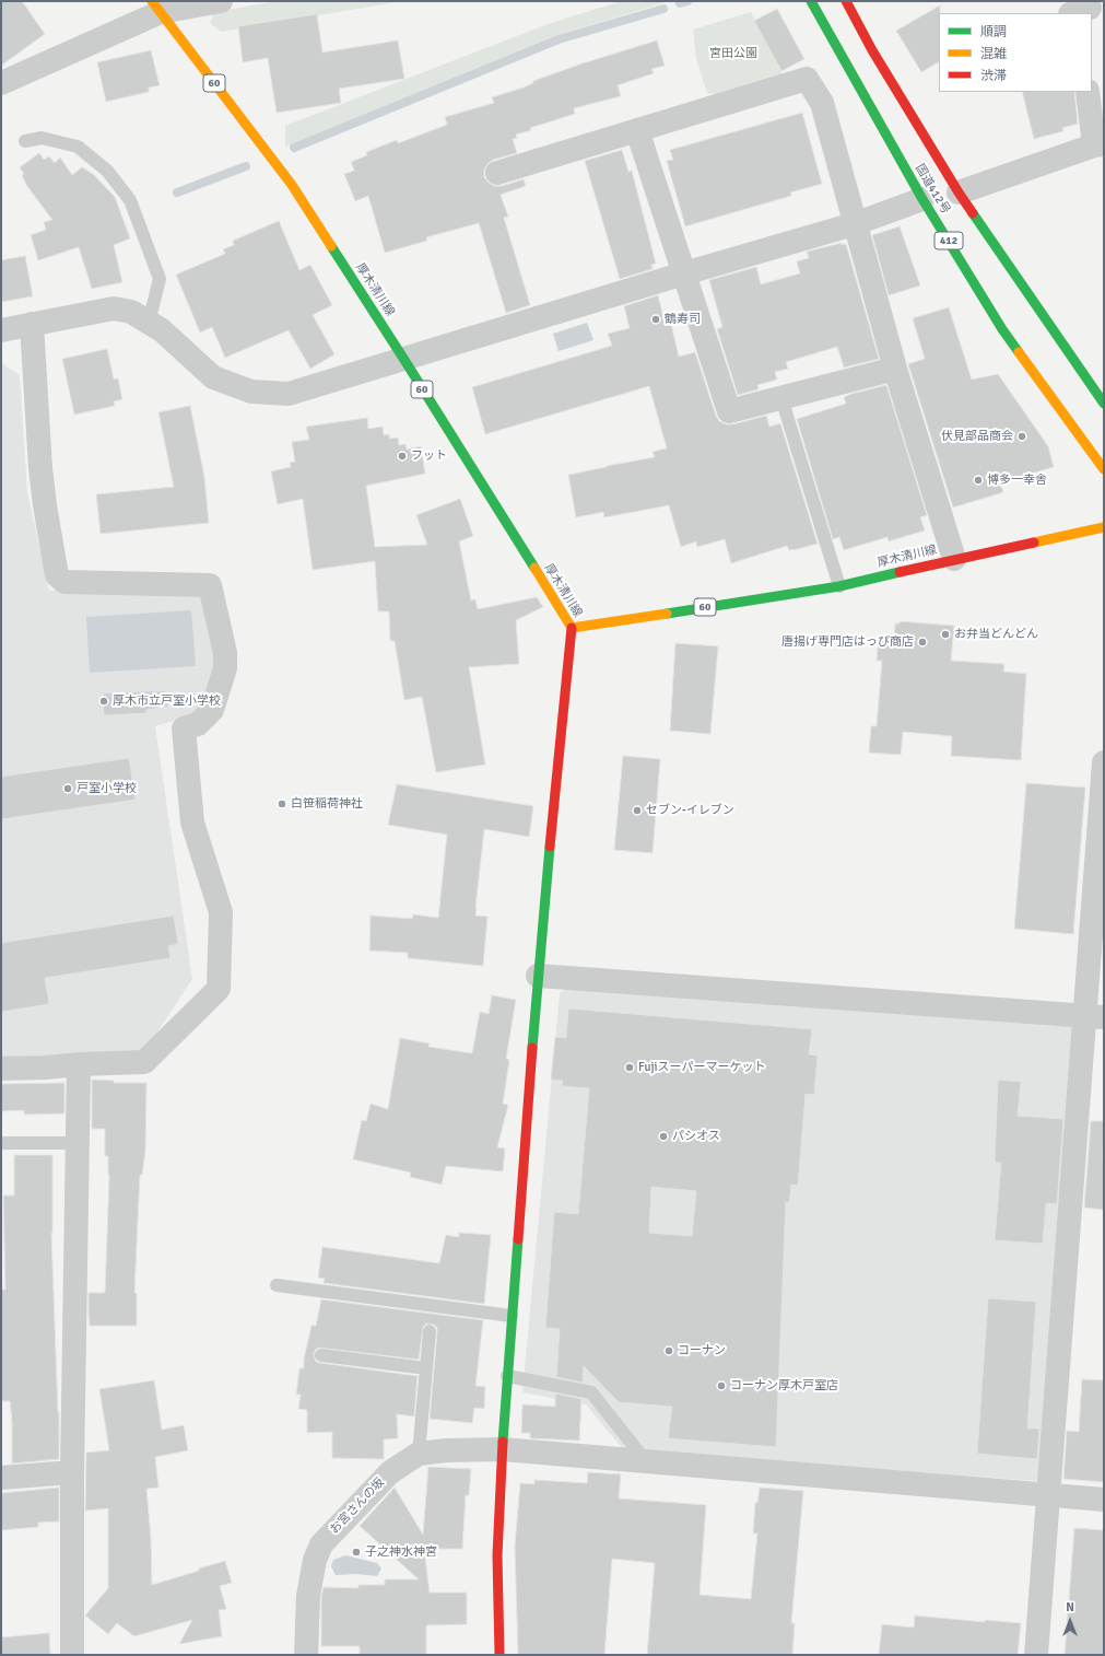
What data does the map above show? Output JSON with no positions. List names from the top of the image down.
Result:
{
  "streets": {
    "main road": [
      "60",
      "国道412号",
      "412",
      "厚木清川線"
    ],
    "street": ["お宮さんの坂"]
  },
  "parks": ["宮田公園"],
  "places": [
    "鶴寿司",
    "伏見部品商会",
    "フット",
    "博多一幸舎",
    "お弁当どんどん",
    "唐揚げ専門店はっぴ商店",
    "厚木市立戸室小学校",
    "戸室小学校",
    "白笹稲荷神社",
    "セブン-イレブン",
    "Fujiスーパーマーケット",
    "パシオス",
    "コーナン",
    "コーナン厚木戸室店",
    "子之神水神宮"
  ],
  "legend": ["順調", "混雑", "渋滞"],
  "north": "top"
}
